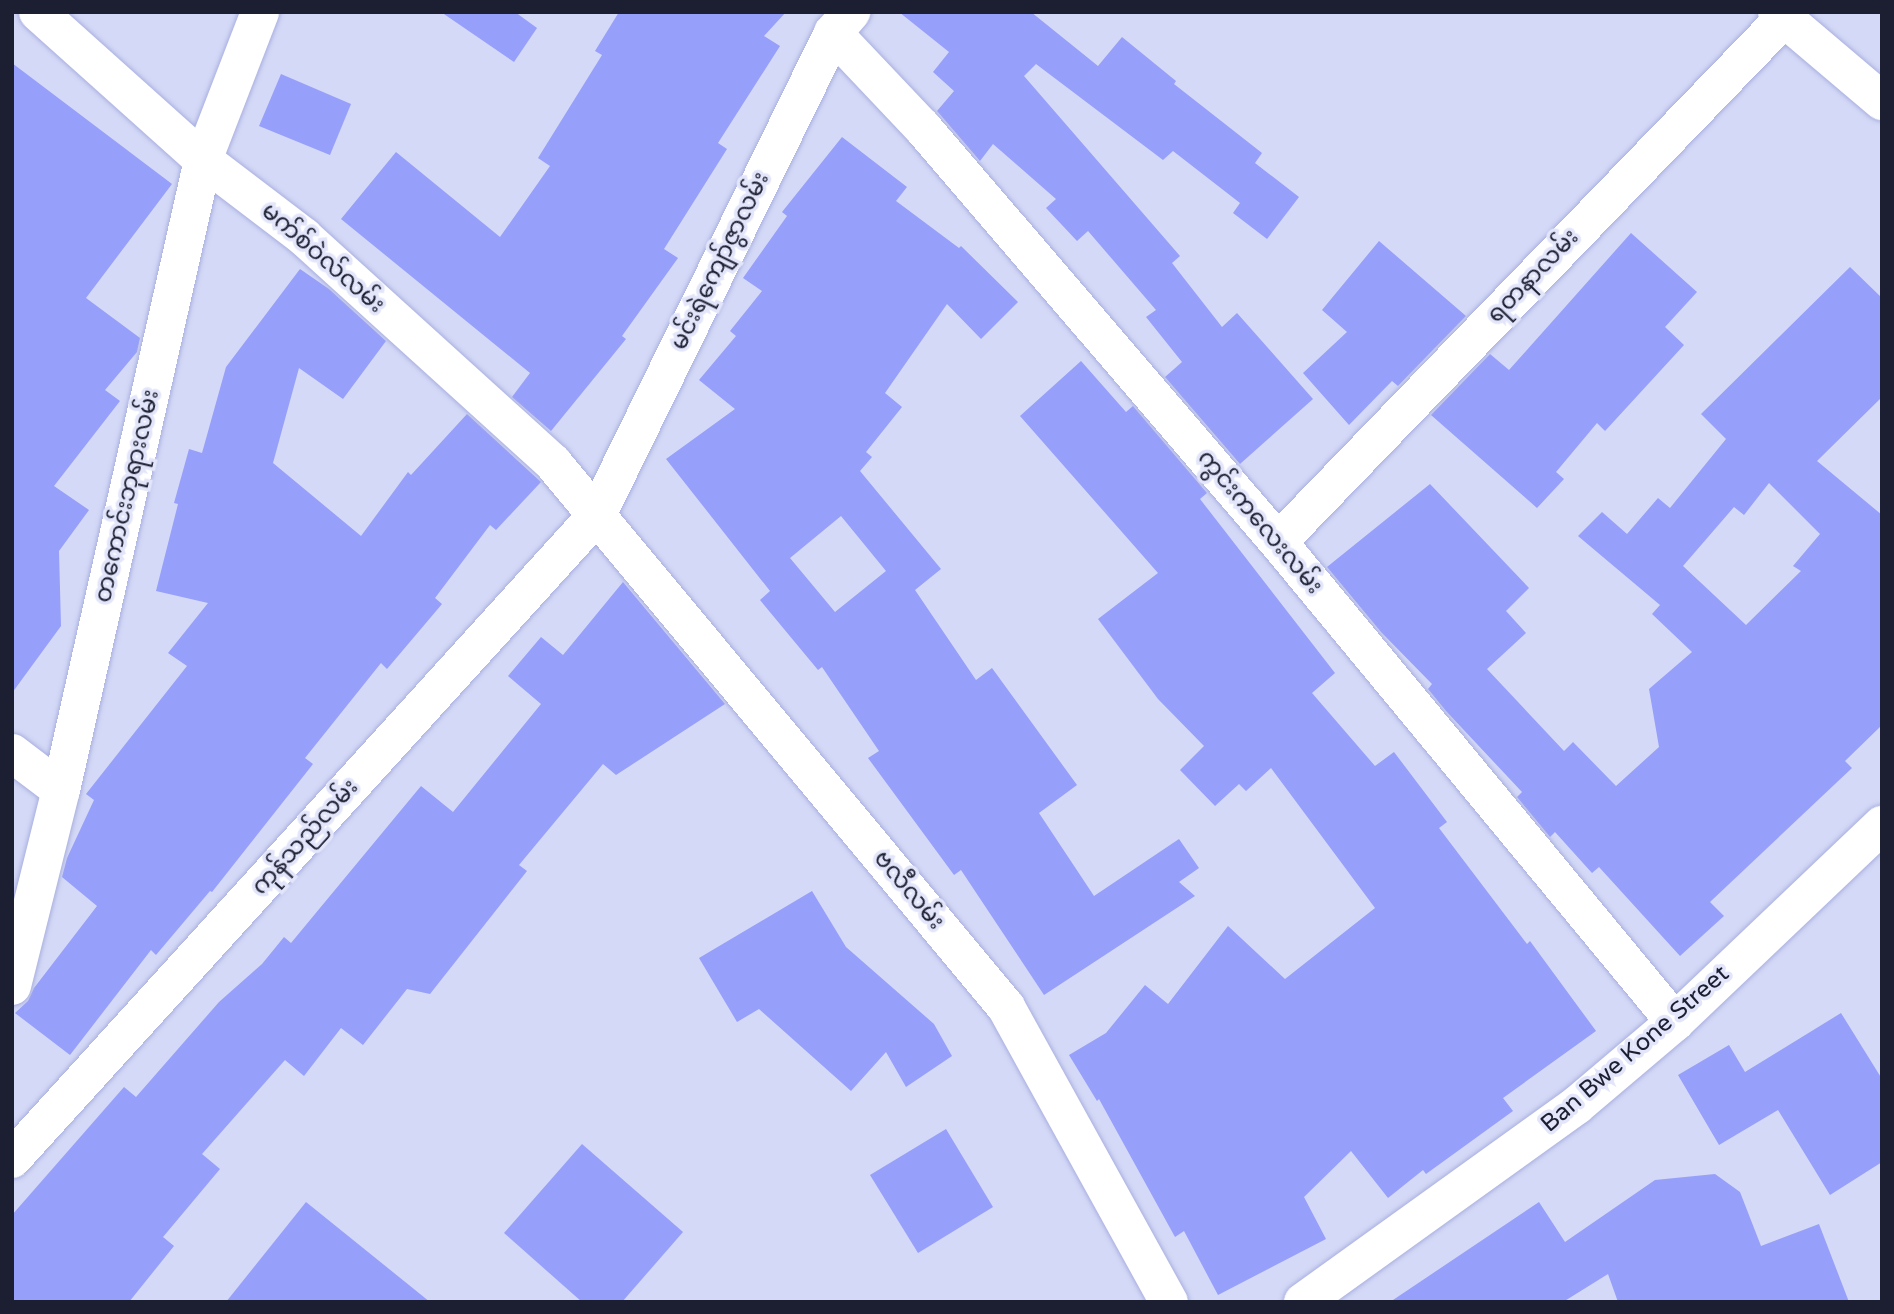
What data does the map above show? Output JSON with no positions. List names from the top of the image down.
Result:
{
  "streets": {
    "street": [
      "မက်စ်ဝဲလ်လမ်း",
      "မင်းရဲကျော်ဇွာလမ်း",
      "ရတနာလမ်း",
      "တကောင်းဘုရားလမ်း",
      "ကွင်းကလေးလမ်း",
      "ကုန်သည်လမ်း",
      "ဗလီလမ်း",
      "Ban Bwe Kone Street"
    ]
  },
  "crossings": [
    ["မက်စ်ဝဲလ်လမ်း", "မင်းရဲကျော်ဇွာလမ်း"],
    ["မက်စ်ဝဲလ်လမ်း", "တကောင်းဘုရားလမ်း"],
    ["မက်စ်ဝဲလ်လမ်း", "ကုန်သည်လမ်း"],
    ["မက်စ်ဝဲလ်လမ်း", "ဗလီလမ်း"],
    ["မင်းရဲကျော်ဇွာလမ်း", "ကွင်းကလေးလမ်း"],
    ["မင်းရဲကျော်ဇွာလမ်း", "ကုန်သည်လမ်း"],
    ["မင်းရဲကျော်ဇွာလမ်း", "ဗလီလမ်း"],
    ["ရတနာလမ်း", "ကွင်းကလေးလမ်း"],
    ["ကွင်းကလေးလမ်း", "Ban Bwe Kone Street"],
    ["ကုန်သည်လမ်း", "ဗလီလမ်း"]
  ]
}
